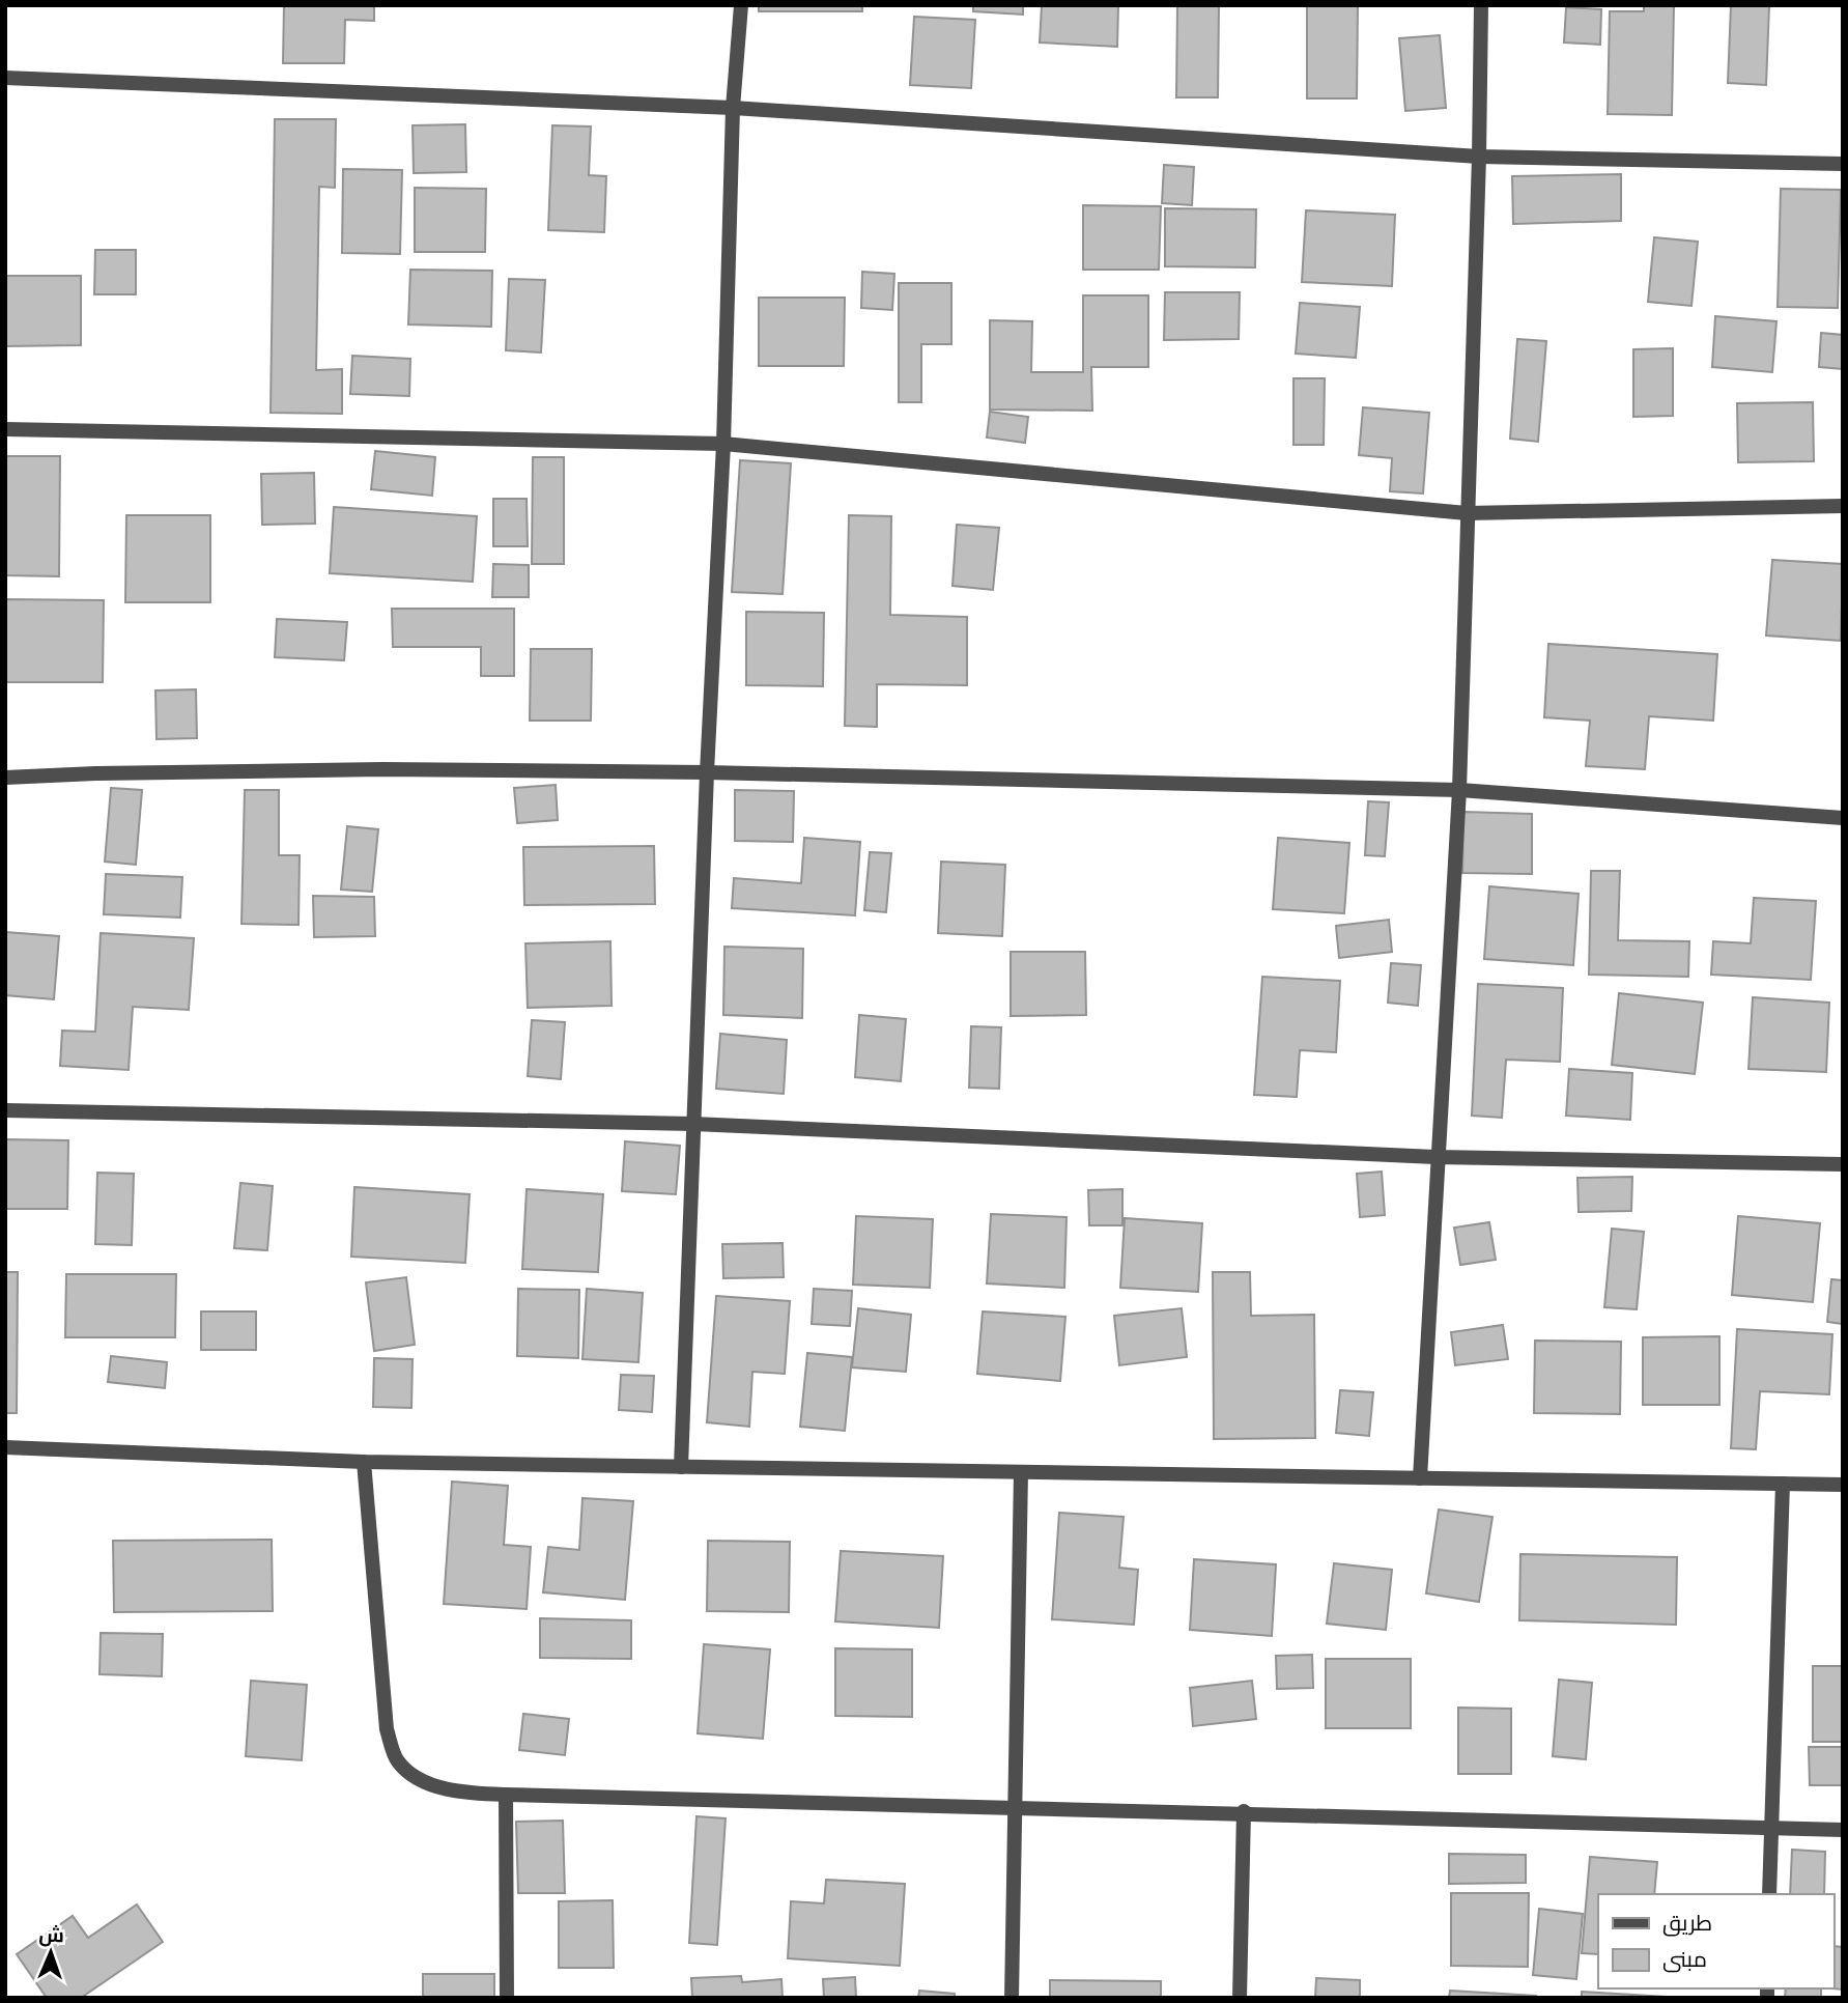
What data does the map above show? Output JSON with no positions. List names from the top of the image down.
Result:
{
  "legend": ["طريق", "مبنى"],
  "north": "top"
}
